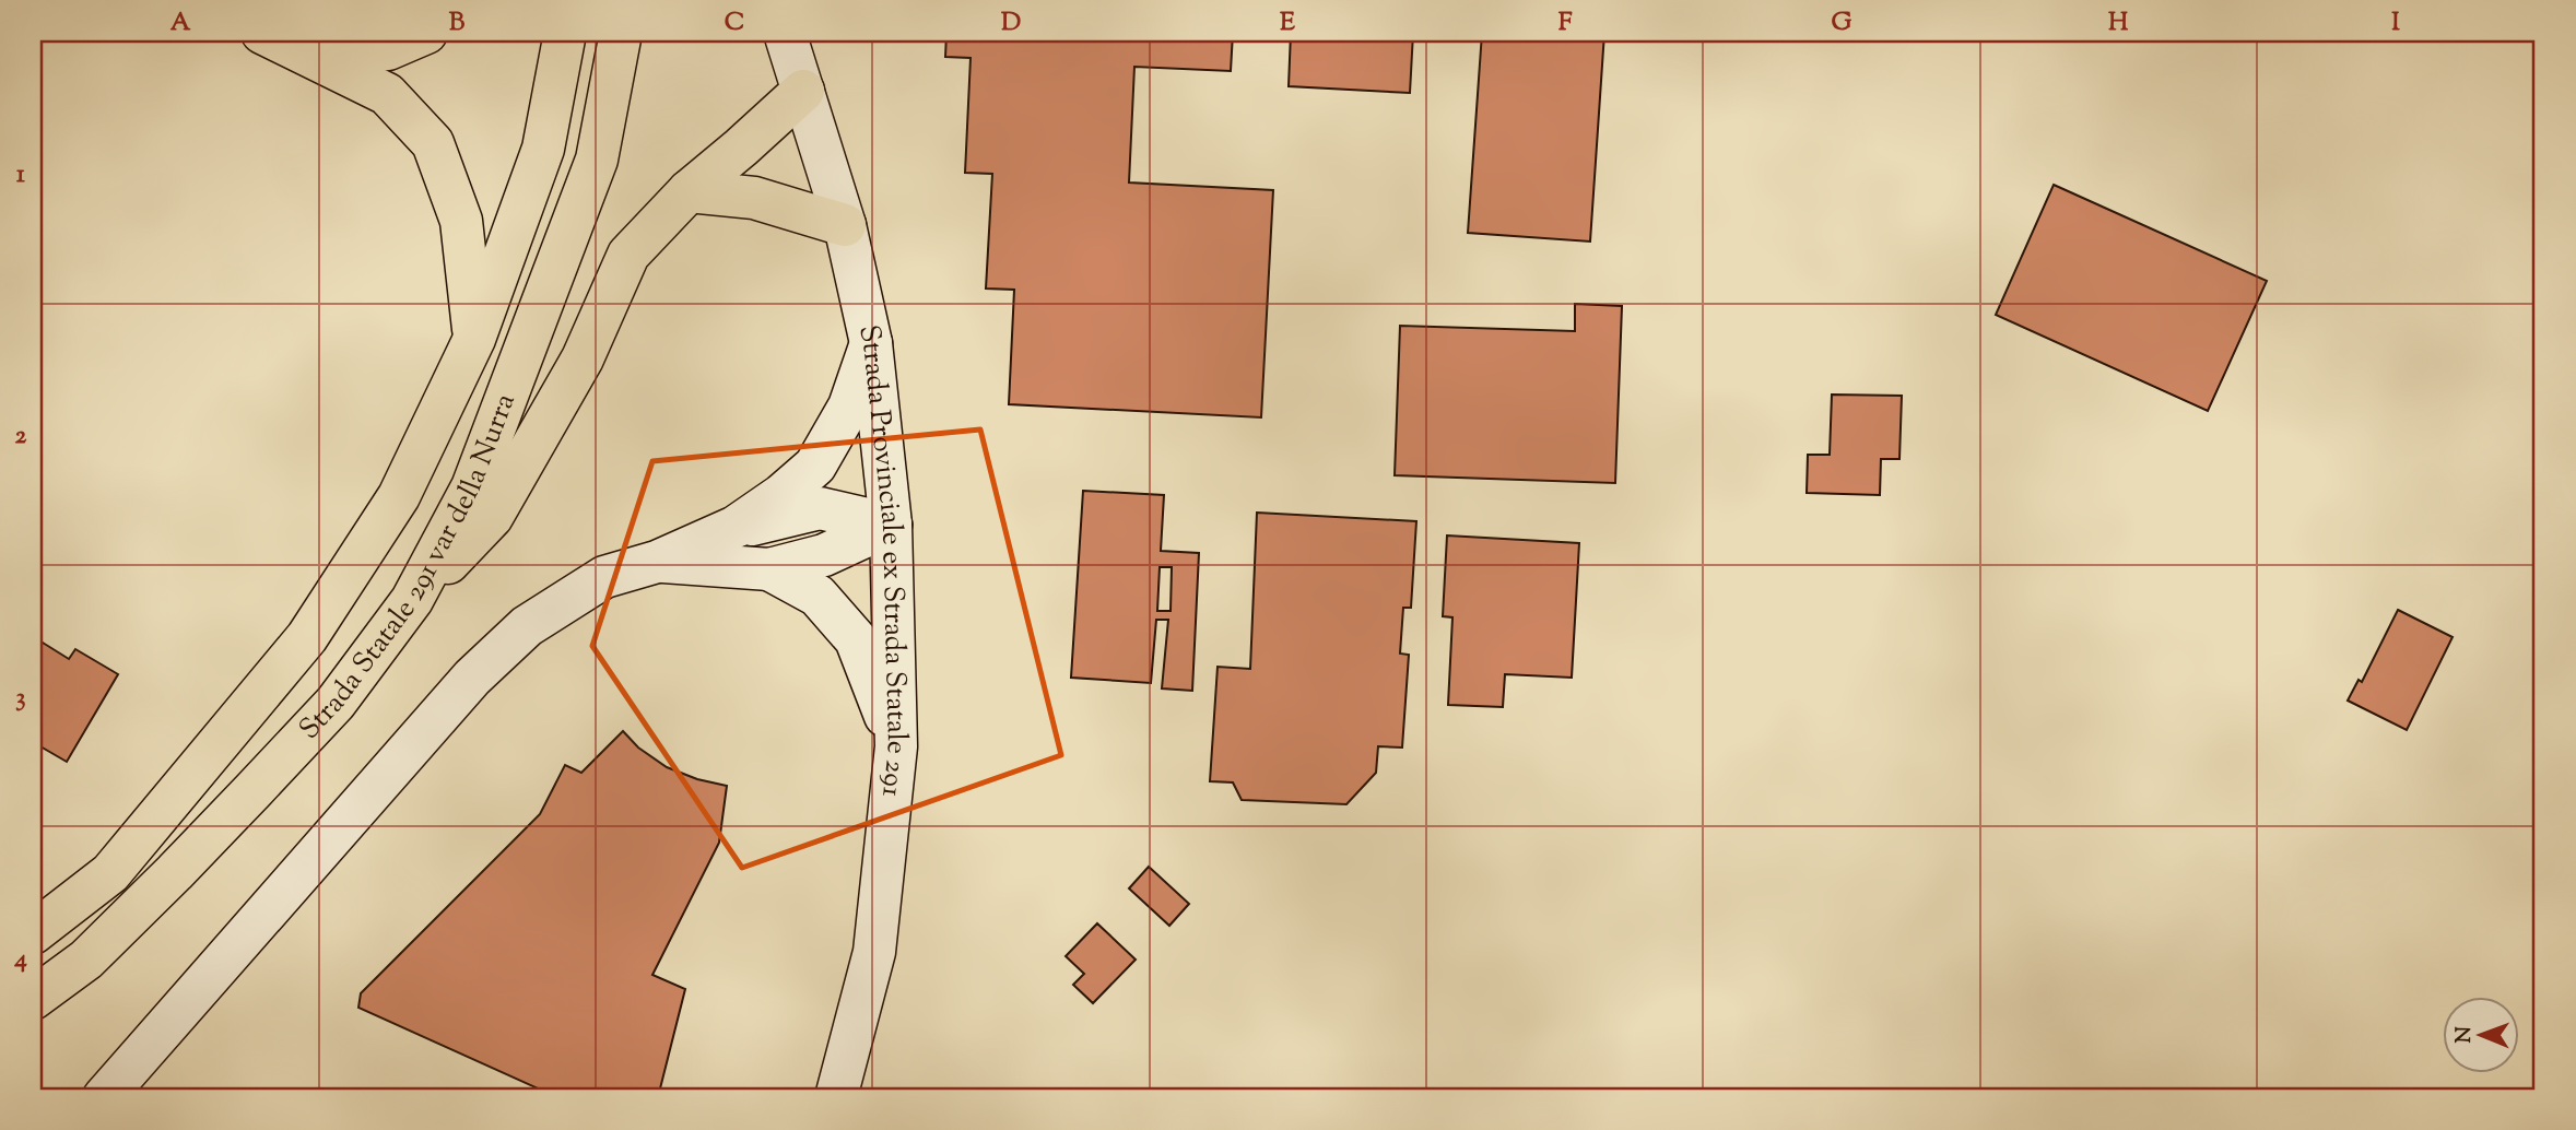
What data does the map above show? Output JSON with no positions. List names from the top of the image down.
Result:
{
  "streets": {
    "highway": ["Strada Statale 291 var della Nurra"],
    "street": ["Strada Provinciale ex Strada Statale 291"]
  },
  "north": "left",
  "grid": {
    "columns": [
      "A",
      "B",
      "C",
      "D",
      "E",
      "F",
      "G",
      "H",
      "I"
    ],
    "rows": [
      "1",
      "2",
      "3",
      "4"
    ]
  }
}
